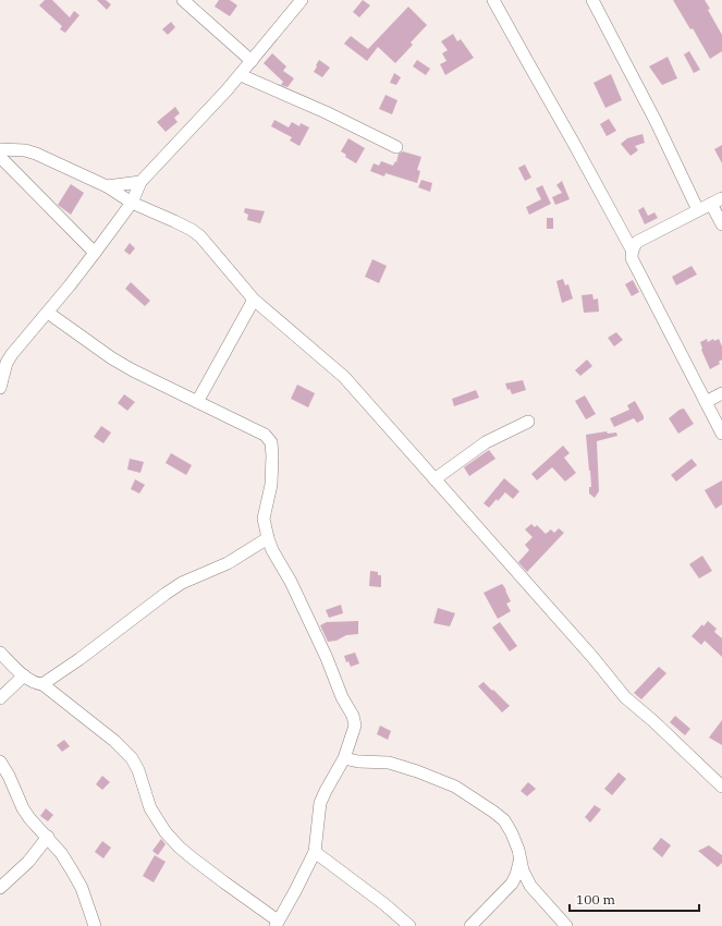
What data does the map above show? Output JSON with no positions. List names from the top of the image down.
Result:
{
  "scale_bar": "100 m"
}
